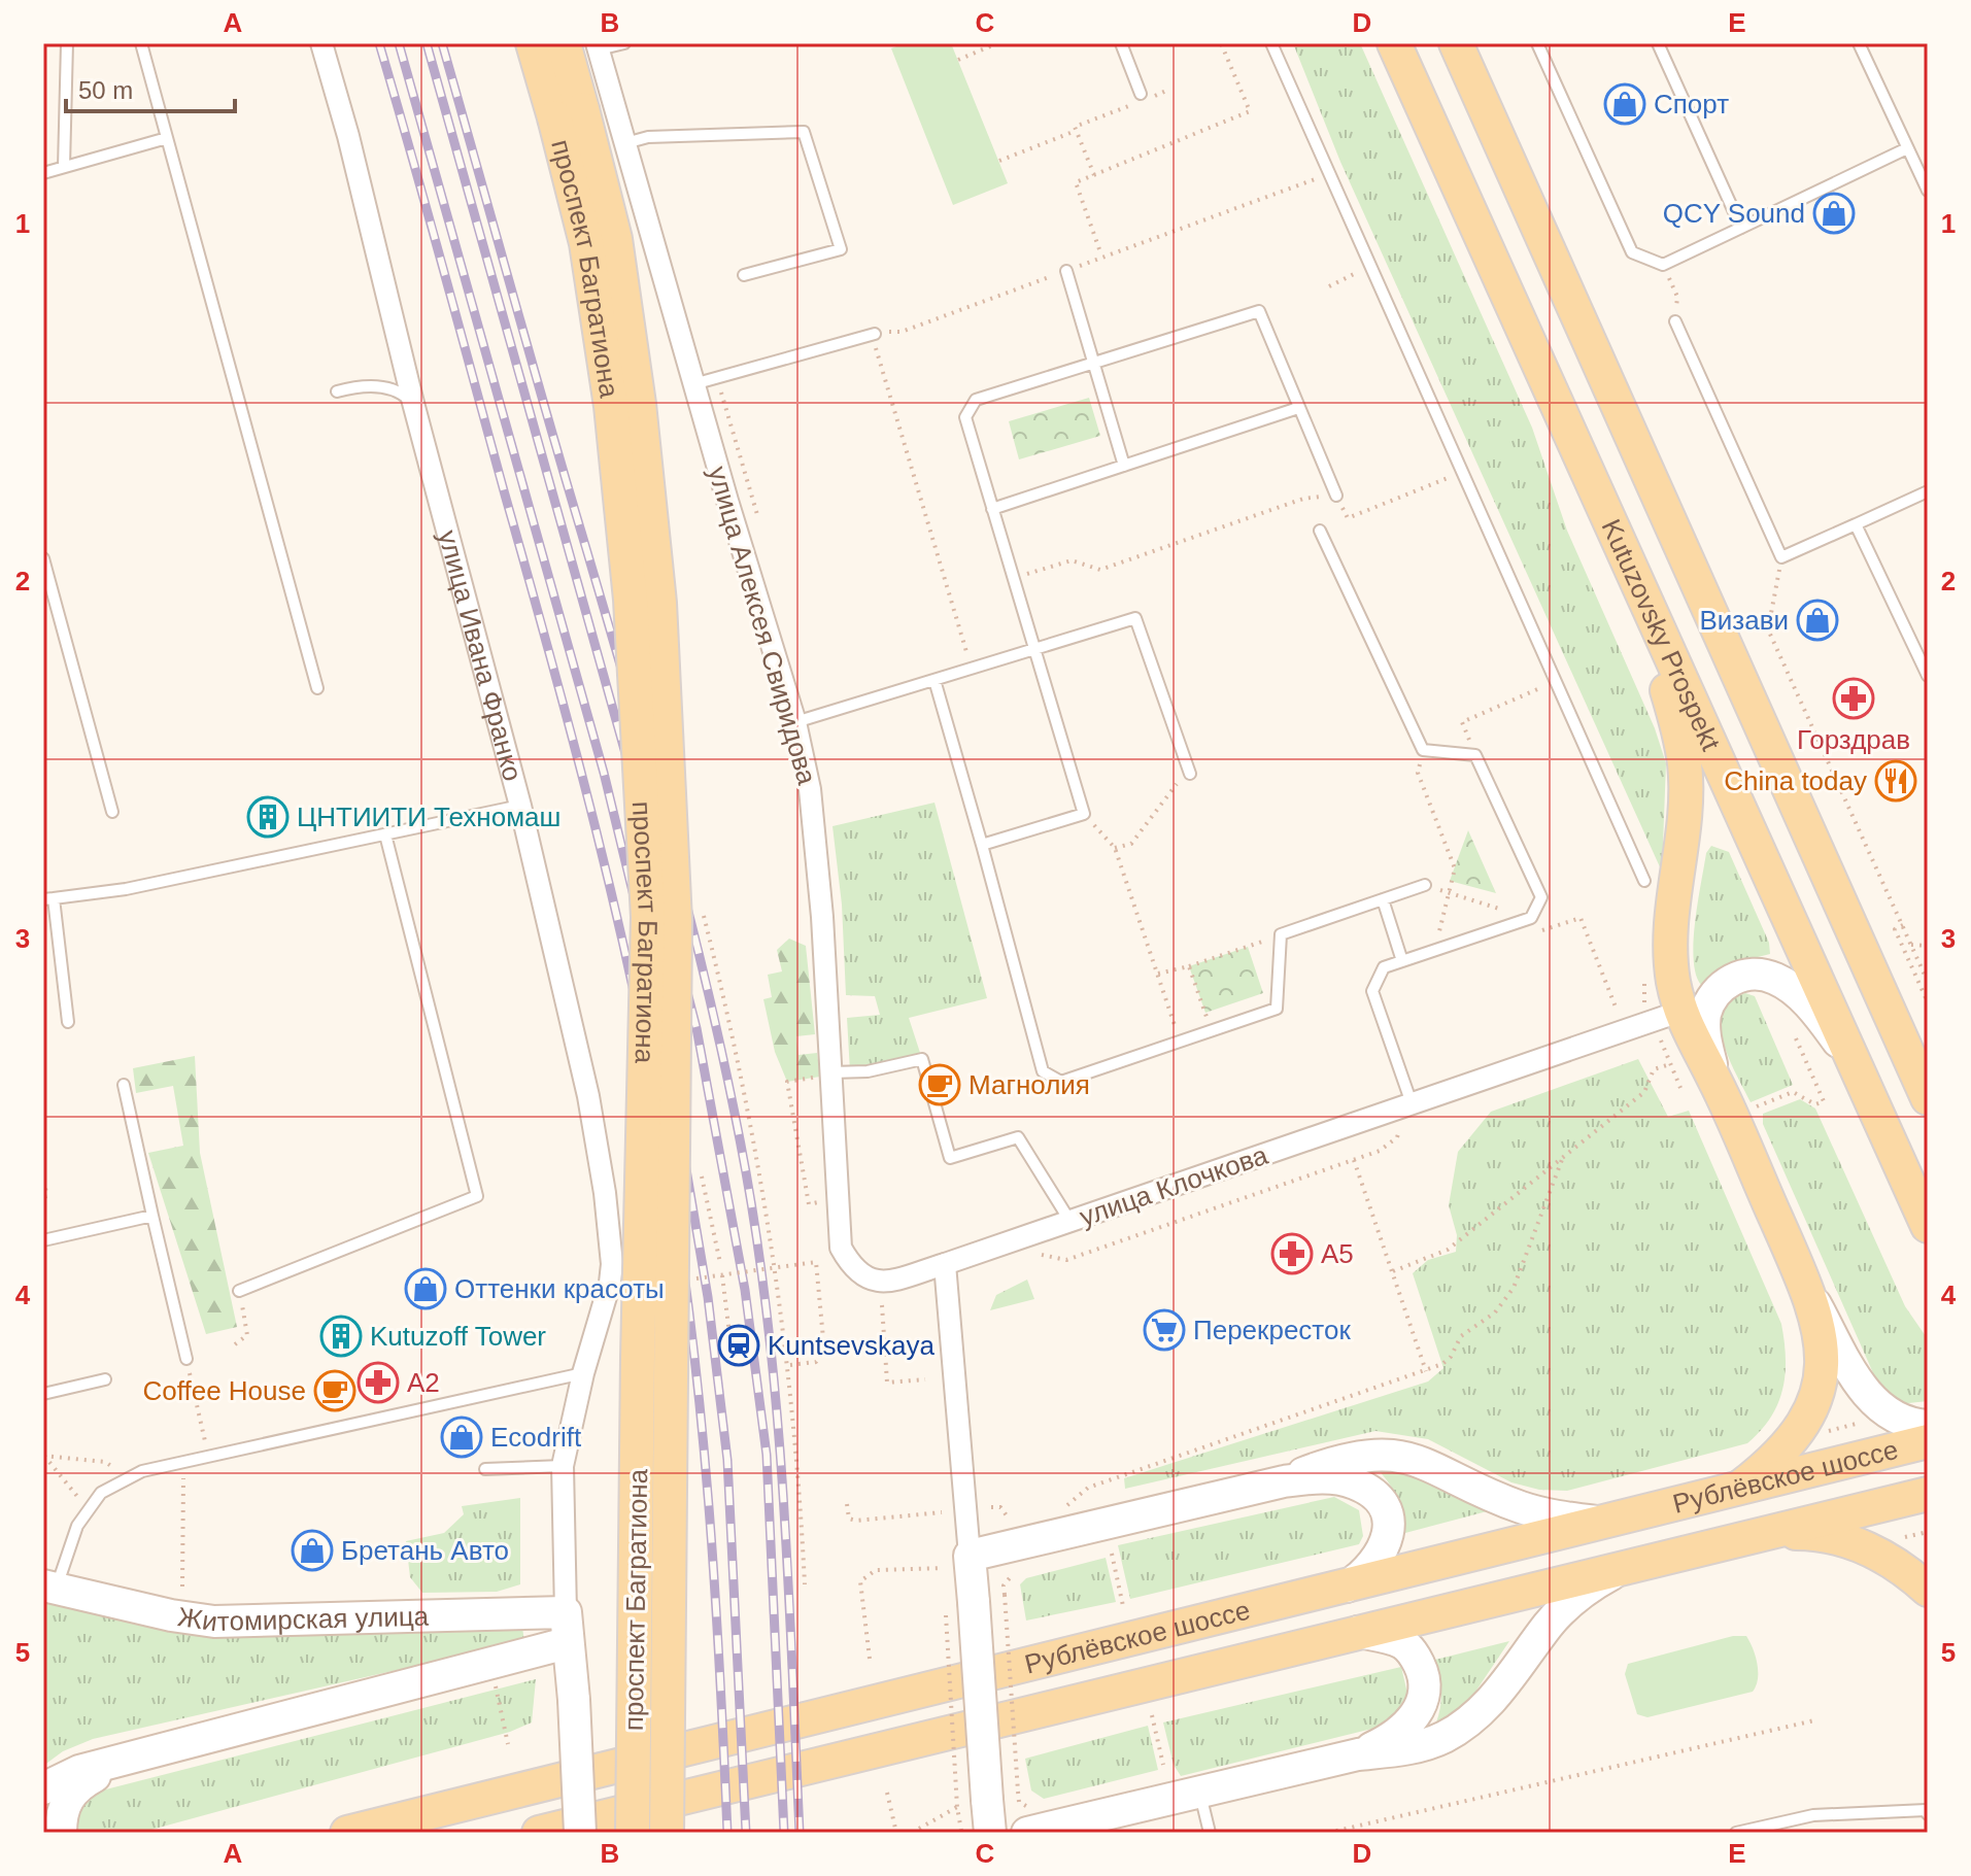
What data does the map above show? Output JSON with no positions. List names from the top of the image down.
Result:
{
  "streets": {
    "main road": ["проспект Багратиона", "Kutuzovsky Prospekt", "Рублёвское шоссе"],
    "street": [
      "улица Алексея Свиридова",
      "улица Ивана Франко",
      "улица Клочкова",
      "Житомирская улица"
    ]
  },
  "crossings": [
    ["улица Алексея Свиридова", "улица Клочкова"],
    ["улица Ивана Франко", "Житомирская улица"]
  ],
  "places": {
    "shop": [
      "Спорт",
      "QCY Sound",
      "Визави",
      "Оттенки красоты",
      "Ecodrift",
      "Бретань Авто"
    ],
    "pharmacy": ["Горздрав", "А5", "А2"],
    "restaurant": ["China today"],
    "building": ["ЦНТИИТИ Техномаш", "Kutuzoff Tower"],
    "cafe": ["Магнолия", "Coffee House"],
    "supermarket": ["Перекресток"],
    "station": ["Kuntsevskaya"]
  },
  "scale_bar": "50 m",
  "grid": {
    "columns": [
      "A",
      "B",
      "C",
      "D",
      "E"
    ],
    "rows": [
      "1",
      "2",
      "3",
      "4",
      "5"
    ]
  }
}
